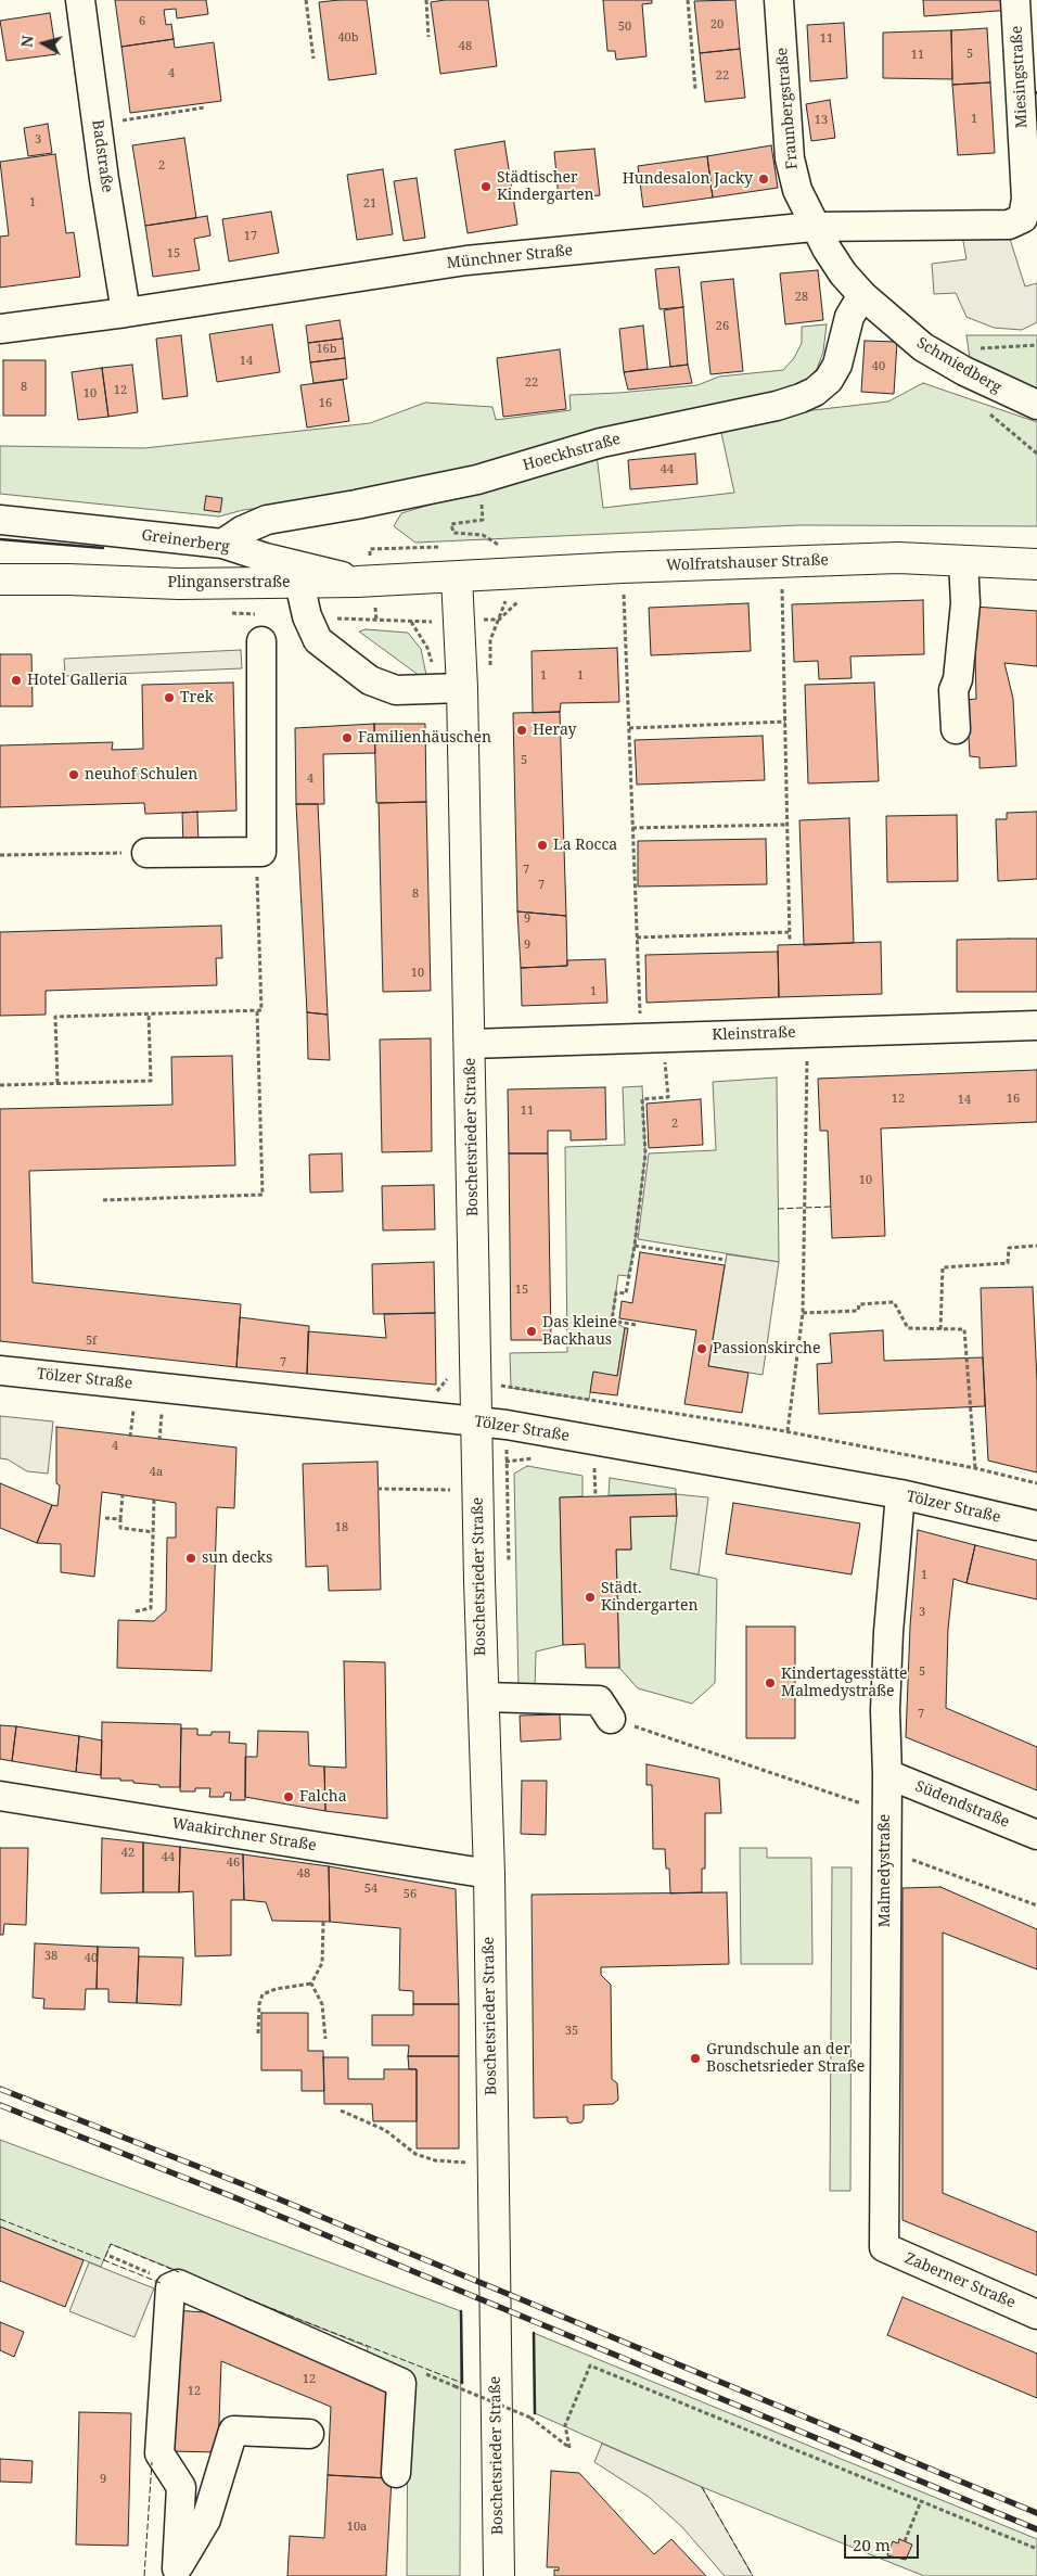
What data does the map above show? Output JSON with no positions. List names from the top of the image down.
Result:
{
  "streets": {
    "main road": ["Wolfratshauser Straße", "Plinganserstraße", "Boschetsrieder Straße"],
    "street": [
      "Miesingstraße",
      "Fraunbergstraße",
      "Badstraße",
      "Münchner Straße",
      "Schmiedberg",
      "Hoeckhstraße",
      "Greinerberg",
      "Kleinstraße",
      "Tölzer Straße",
      "Südendstraße",
      "Waakirchner Straße",
      "Malmedystraße",
      "Zaberner Straße"
    ]
  },
  "crossings": [
    ["Miesingstraße", "Münchner Straße"],
    ["Fraunbergstraße", "Münchner Straße"],
    ["Fraunbergstraße", "Schmiedberg"],
    ["Fraunbergstraße", "Hoeckhstraße"],
    ["Badstraße", "Münchner Straße"],
    ["Schmiedberg", "Hoeckhstraße"],
    ["Hoeckhstraße", "Greinerberg"],
    ["Greinerberg", "Plinganserstraße"],
    ["Wolfratshauser Straße", "Plinganserstraße"],
    ["Wolfratshauser Straße", "Boschetsrieder Straße"],
    ["Plinganserstraße", "Boschetsrieder Straße"],
    ["Kleinstraße", "Boschetsrieder Straße"],
    ["Boschetsrieder Straße", "Tölzer Straße"],
    ["Boschetsrieder Straße", "Waakirchner Straße"],
    ["Tölzer Straße", "Malmedystraße"],
    ["Südendstraße", "Malmedystraße"],
    ["Malmedystraße", "Zaberner Straße"]
  ],
  "places": [
    "Hundesalon Jacky",
    "Städtischer Kindergarten",
    "Hotel Galleria",
    "Trek",
    "Heray",
    "Familienhäuschen",
    "neuhof Schulen",
    "La Rocca",
    "Das kleine Backhaus",
    "Passionskirche",
    "sun decks",
    "Städt. Kindergarten",
    "Kindertagesstätte Malmedystraße",
    "Falcha",
    "Grundschule an der Boschetsrieder Straße"
  ],
  "house_numbers": [
    "6",
    "20",
    "50",
    "40b",
    "11",
    "48",
    "5",
    "11",
    "4",
    "22",
    "1",
    "13",
    "3",
    "2",
    "1",
    "21",
    "17",
    "15",
    "28",
    "26",
    "16b",
    "14",
    "40",
    "22",
    "8",
    "12",
    "10",
    "16",
    "44",
    "1",
    "1",
    "5",
    "4",
    "7",
    "7",
    "8",
    "9",
    "9",
    "10",
    "1",
    "12",
    "16",
    "14",
    "11",
    "2",
    "10",
    "15",
    "5f",
    "7",
    "4",
    "4a",
    "18",
    "1",
    "3",
    "5",
    "7",
    "42",
    "44",
    "46",
    "48",
    "54",
    "56",
    "38",
    "40",
    "35",
    "12",
    "12",
    "9",
    "10a"
  ],
  "scale_bar": "20 m",
  "north": "left"
}
